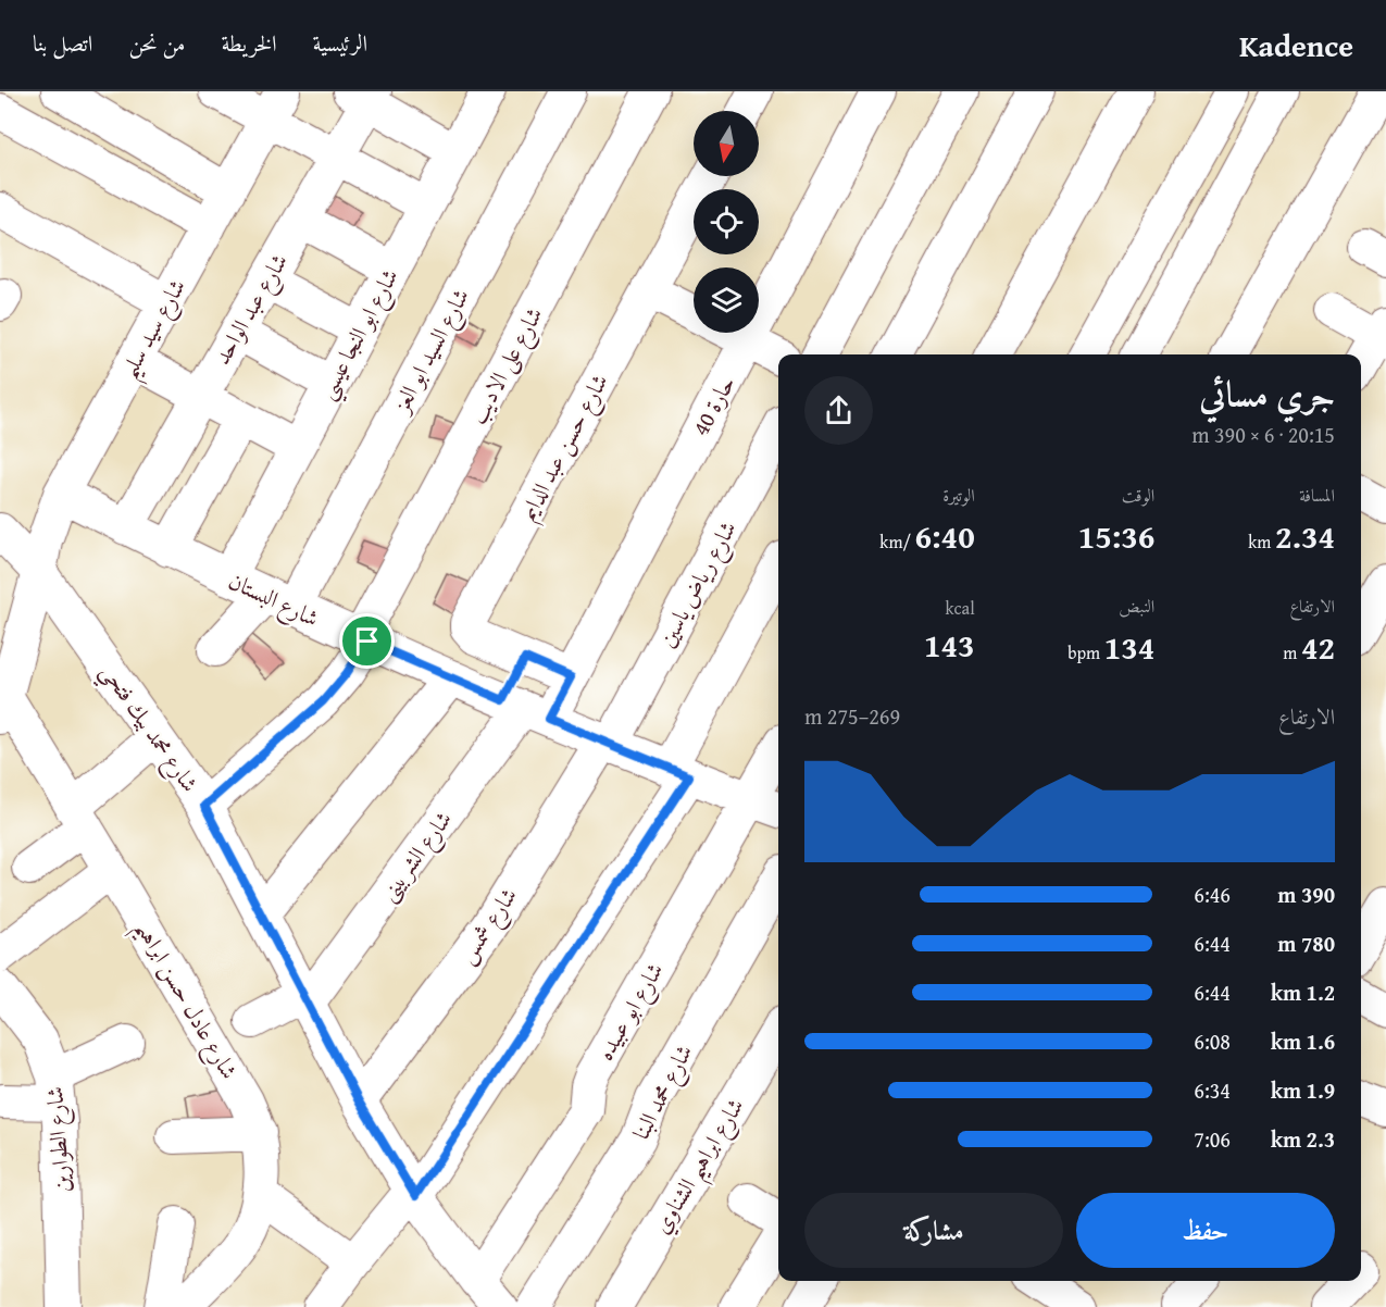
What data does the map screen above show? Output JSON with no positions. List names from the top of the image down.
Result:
{
  "streets": {
    "street": [
      "شارع عبد الواحد",
      "شارع سيد سليم",
      "شارع ابو النجا عيسي",
      "شارع السيد ابو العز",
      "شارع على الاديب",
      "حارة 40",
      "شارع حسن عبد الدايم",
      "شارع رياض ياسين",
      "شارع البستان",
      "شارع محمد بيك فتحي",
      "شارع الشربينى",
      "شارع شمس",
      "شارع عادل حسن ابراهيم",
      "شارع ابو عبيده",
      "شارع محمد البنا",
      "شارع الطوارين",
      "شارع ابراهيم الشناوي"
    ]
  },
  "crossings": [
    ["شارع عبد الواحد", "شارع البستان"],
    ["شارع سيد سليم", "شارع البستان"],
    ["شارع سيد سليم", "شارع محمد بيك فتحي"],
    ["شارع سيد سليم", "شارع عادل حسن ابراهيم"],
    ["شارع ابو النجا عيسي", "شارع البستان"],
    ["شارع السيد ابو العز", "شارع البستان"],
    ["شارع على الاديب", "شارع البستان"],
    ["شارع على الاديب", "شارع محمد بيك فتحي"],
    ["حارة 40", "شارع حسن عبد الدايم"],
    ["حارة 40", "شارع البستان"],
    ["حارة 40", "شارع الشربينى"],
    ["شارع رياض ياسين", "شارع البستان"],
    ["شارع رياض ياسين", "شارع شمس"],
    ["شارع البستان", "شارع الشربينى"],
    ["شارع البستان", "شارع شمس"],
    ["شارع البستان", "شارع ابو عبيده"],
    ["شارع محمد بيك فتحي", "شارع الشربينى"],
    ["شارع محمد بيك فتحي", "شارع شمس"],
    ["شارع محمد بيك فتحي", "شارع ابو عبيده"]
  ],
  "north": "bottom",
  "page": {
    "header": "Kadence",
    "nav": [
      "الرئيسية",
      "الخريطة",
      "من نحن",
      "اتصل بنا"
    ],
    "heading": ["جري مسائي", "20:15 · 6 × 390 m"],
    "stats": [
      ["المسافة", "2.34 km"],
      ["الوقت", "15:36"],
      ["الوتيرة", "6:40 /km"],
      ["الارتفاع", "42 m"],
      ["النبض", "134 bpm"],
      ["kcal", "143"]
    ],
    "chart": ["الارتفاع", "269–275 m"],
    "list": [
      {
        "name": "390 m",
        "note": "6:46"
      },
      {
        "name": "780 m",
        "note": "6:44"
      },
      {
        "name": "1.2 km",
        "note": "6:44"
      },
      {
        "name": "1.6 km",
        "note": "6:08"
      },
      {
        "name": "1.9 km",
        "note": "6:34"
      },
      {
        "name": "2.3 km",
        "note": "7:06"
      }
    ],
    "buttons": ["حفظ", "مشاركة"]
  }
}
